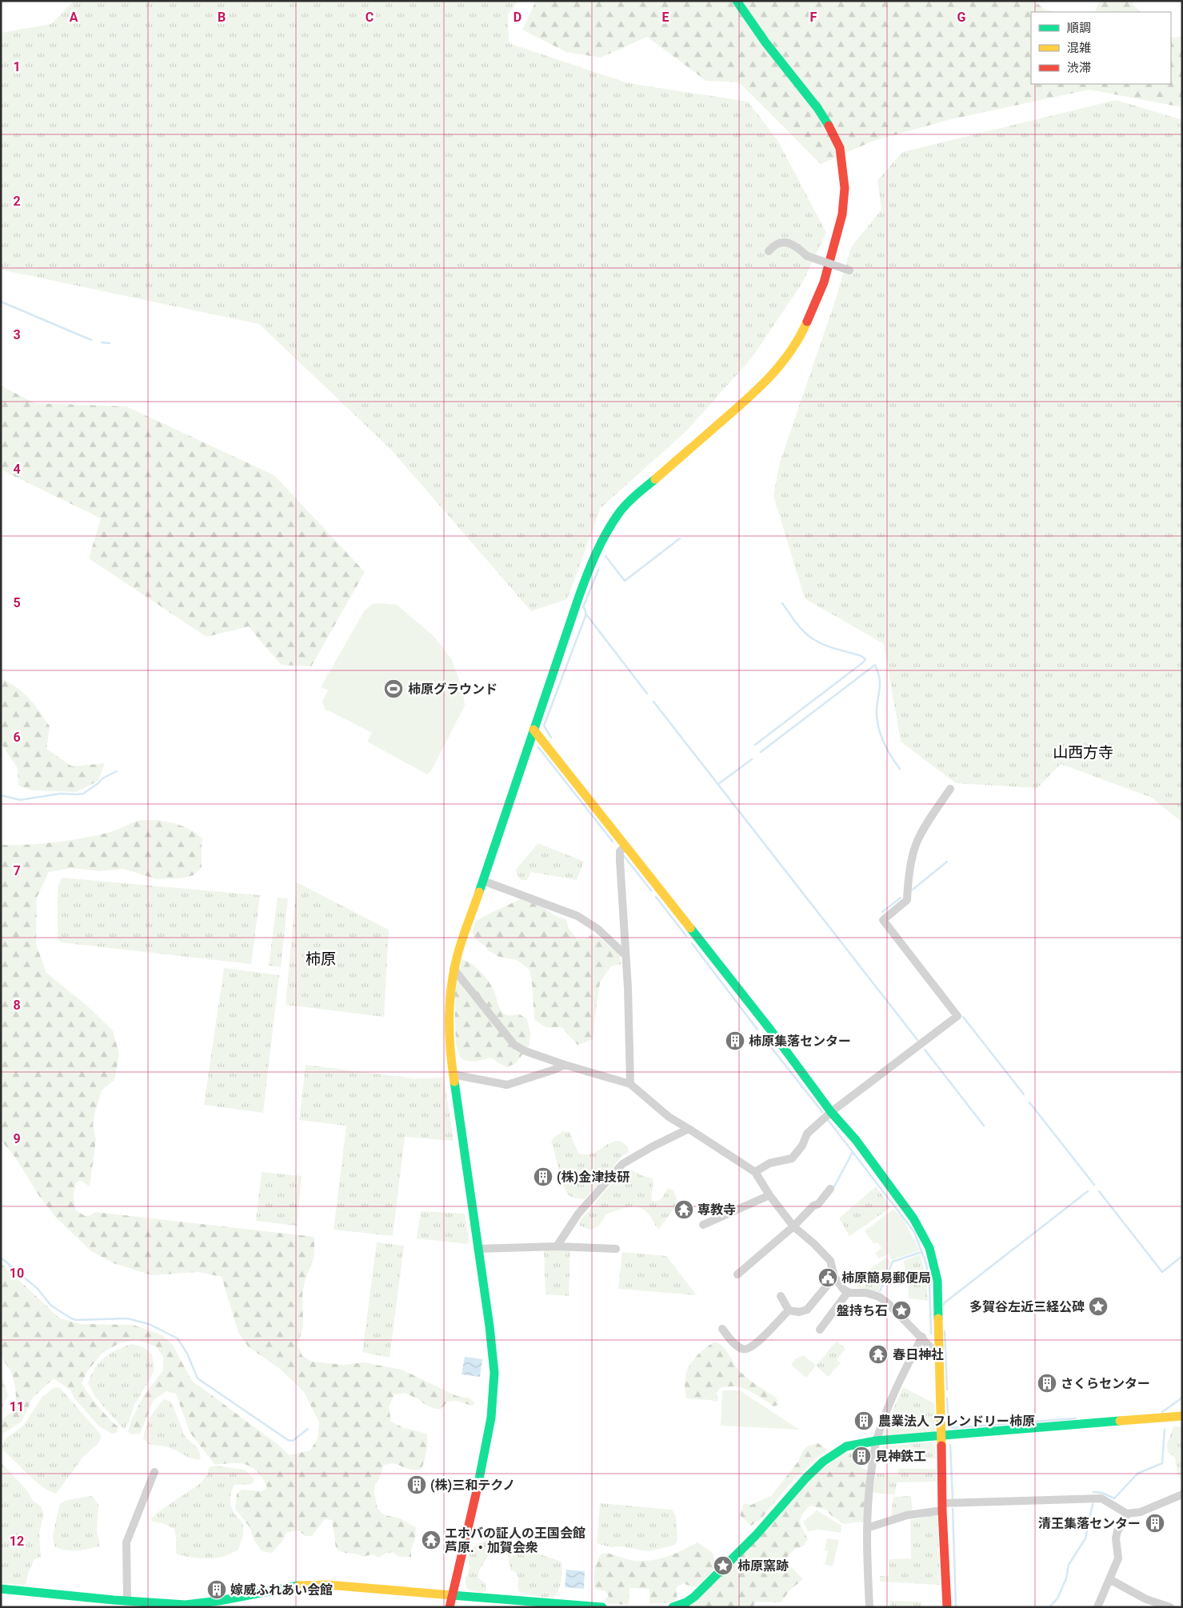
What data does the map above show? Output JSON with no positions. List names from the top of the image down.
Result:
{
  "districts": ["山西方寺", "柿原"],
  "places": {
    "sports": ["柿原グラウンド"],
    "building": [
      "柿原集落センター",
      "(株)金津技研",
      "さくらセンター",
      "農業法人 フレンドリー柿原",
      "見神鉄工",
      "(株)三和テクノ",
      "清王集落センター",
      "嫁威ふれあい会館"
    ],
    "temple": ["専教寺", "春日神社", "エホバの証人の王国会館 芦原.・加賀会衆"],
    "public building": ["柿原簡易郵便局"],
    "place": ["多賀谷左近三経公碑", "盤持ち石", "柿原窯跡"]
  },
  "legend": ["順調", "混雑", "渋滞"],
  "grid": {
    "columns": [
      "A",
      "B",
      "C",
      "D",
      "E",
      "F",
      "G"
    ],
    "rows": [
      "1",
      "2",
      "3",
      "4",
      "5",
      "6",
      "7",
      "8",
      "9",
      "10",
      "11",
      "12"
    ]
  }
}
